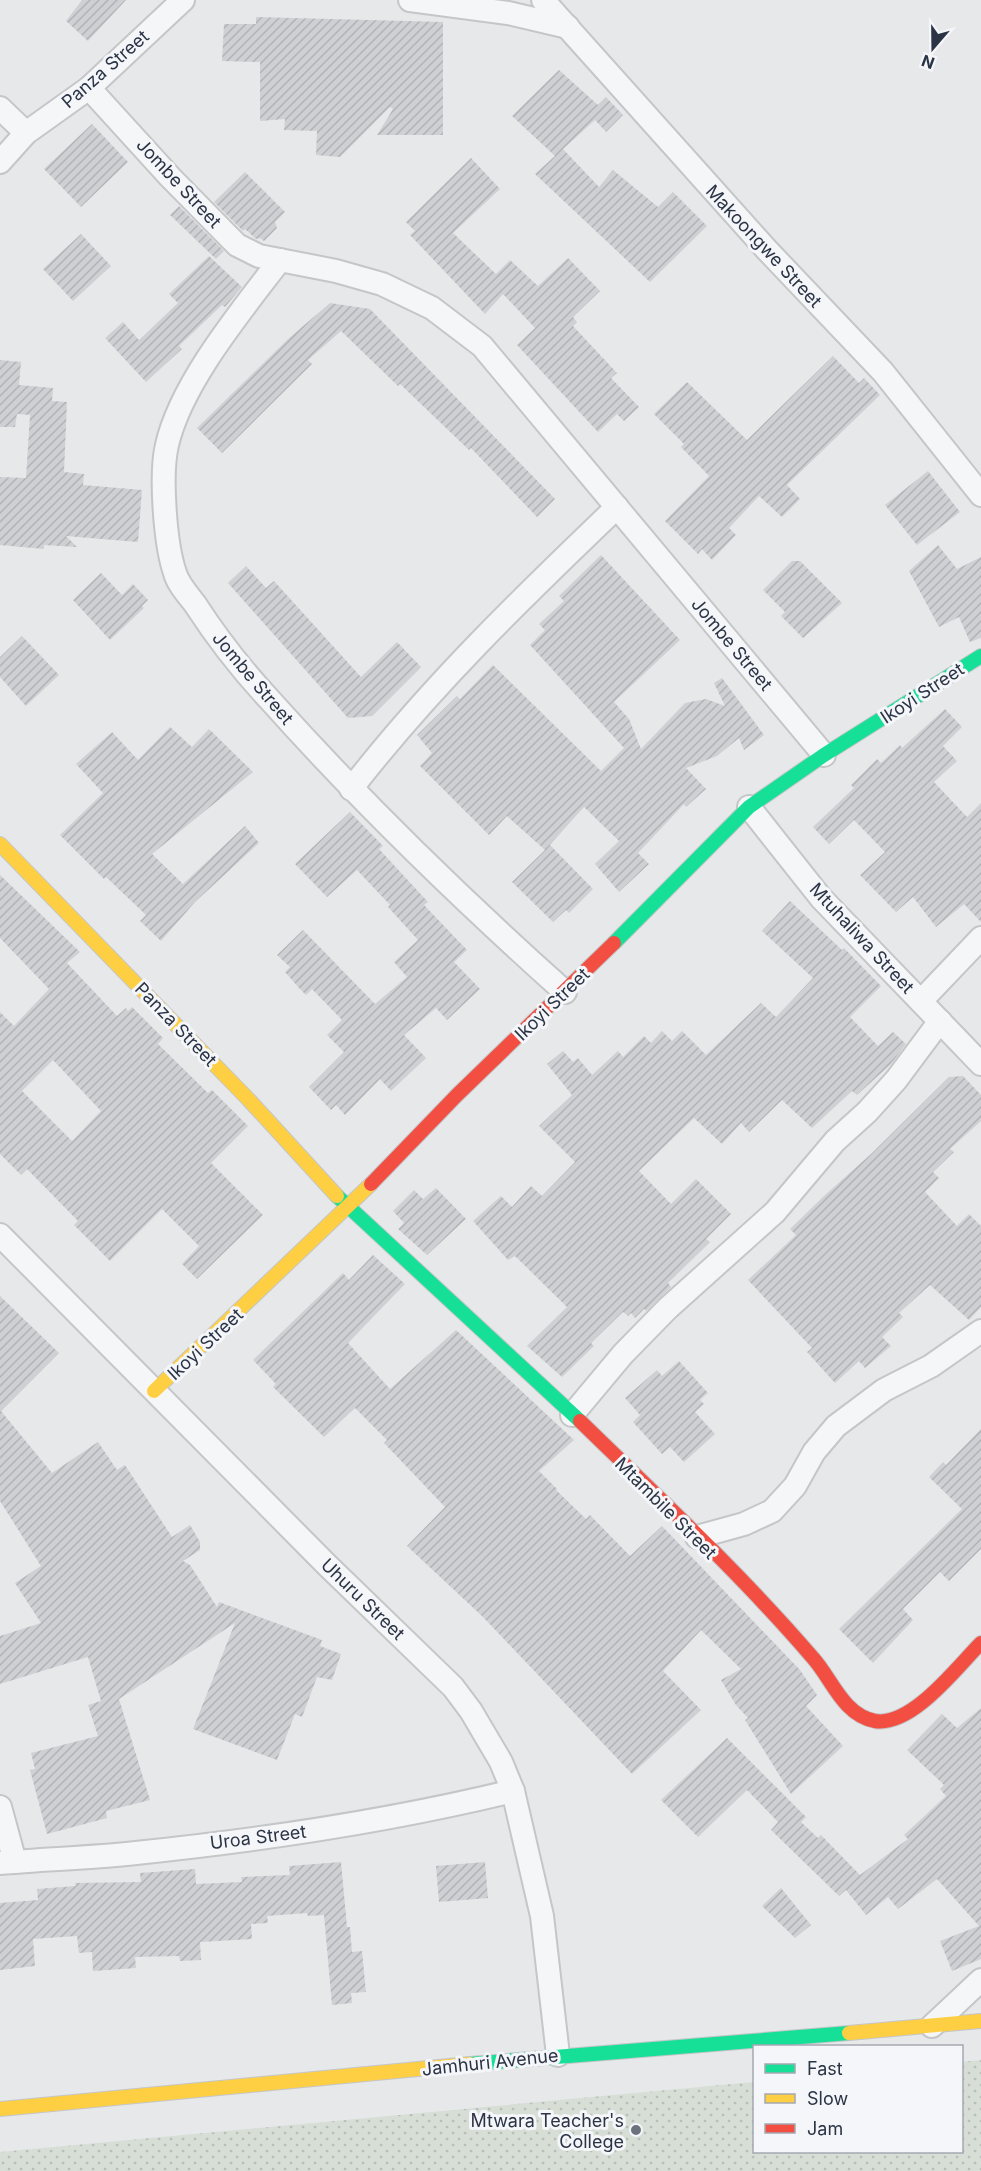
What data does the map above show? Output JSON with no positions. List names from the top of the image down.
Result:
{
  "streets": {
    "street": [
      "Panza Street",
      "Jombe Street",
      "Makoongwe Street",
      "Ikoyi Street",
      "Mtuhaliwa Street",
      "Mtambile Street",
      "Uhuru Street",
      "Uroa Street",
      "Jamhuri Avenue"
    ]
  },
  "crossings": [
    ["Panza Street", "Jombe Street"],
    ["Panza Street", "Ikoyi Street"],
    ["Panza Street", "Mtambile Street"],
    ["Jombe Street", "Ikoyi Street"],
    ["Ikoyi Street", "Mtuhaliwa Street"],
    ["Ikoyi Street", "Mtambile Street"],
    ["Ikoyi Street", "Uhuru Street"],
    ["Uhuru Street", "Uroa Street"],
    ["Uhuru Street", "Jamhuri Avenue"]
  ],
  "places": ["Mtwara Teacher's College"],
  "legend": ["Fast", "Slow", "Jam"],
  "north": "bottom"
}
